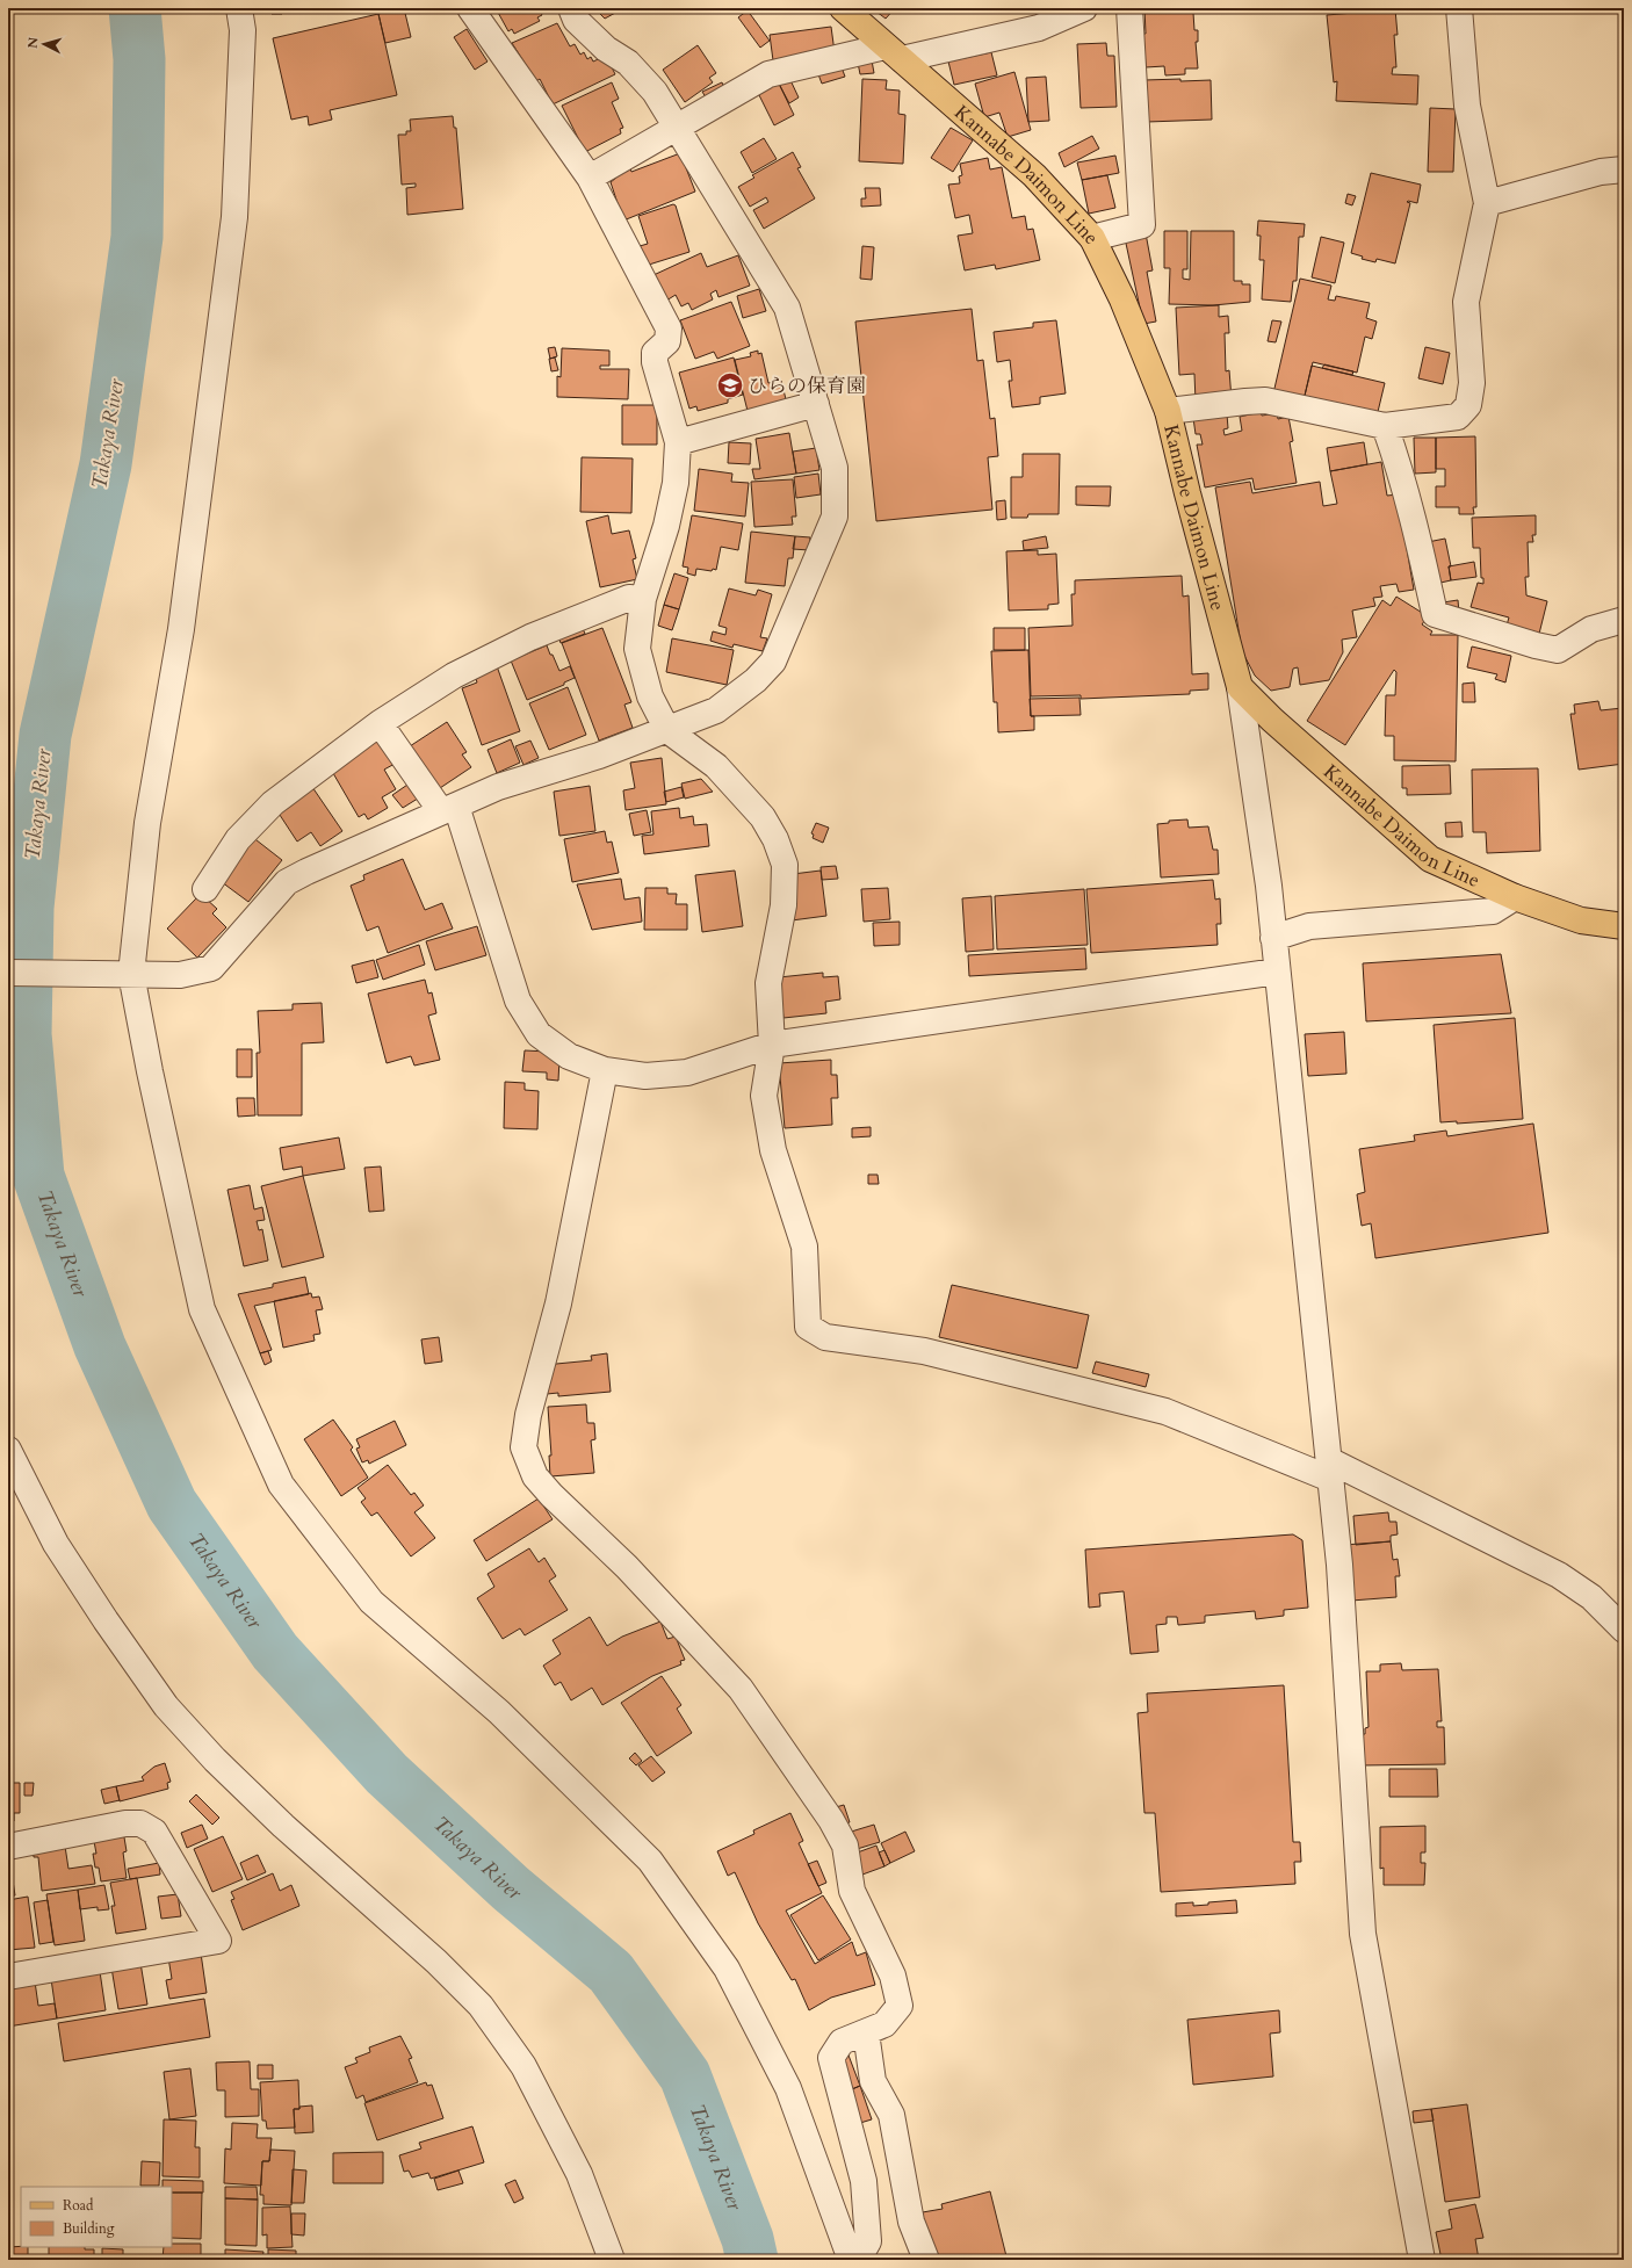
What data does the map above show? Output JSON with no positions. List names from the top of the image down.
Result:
{
  "streets": {
    "main road": ["Kannabe Daimon Line"]
  },
  "water": ["Takaya River"],
  "places": {
    "school or university": ["ひらの保育園"]
  },
  "legend": ["Road", "Building"],
  "north": "left"
}
